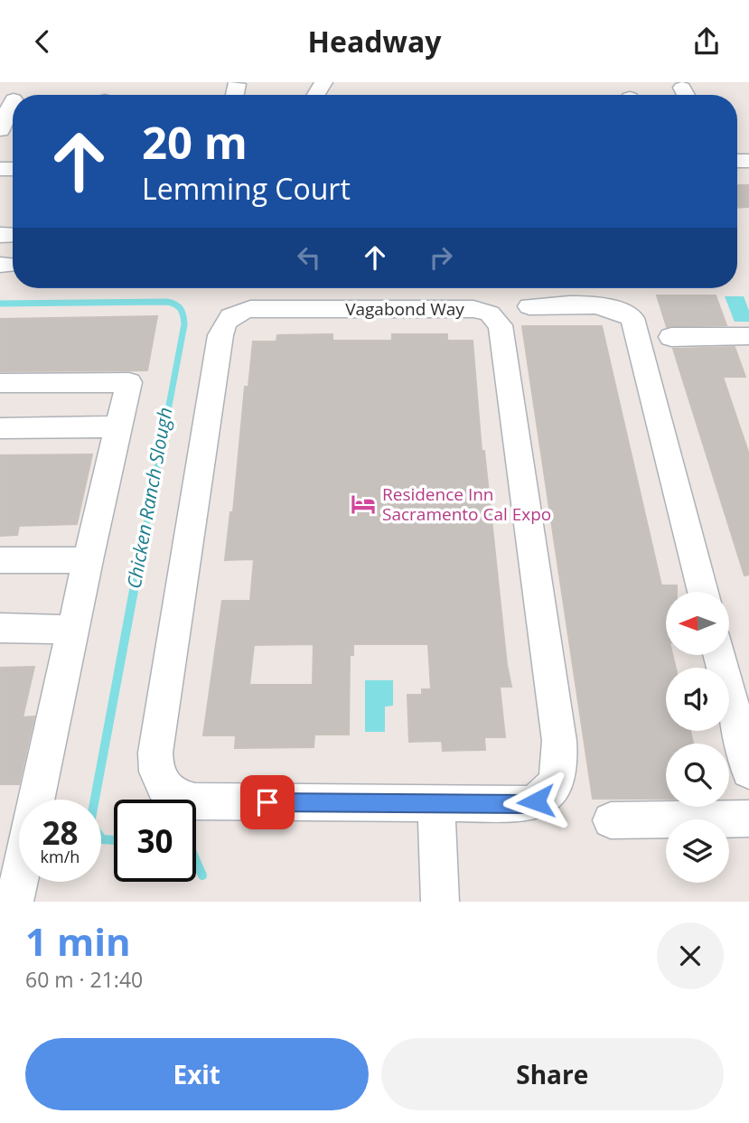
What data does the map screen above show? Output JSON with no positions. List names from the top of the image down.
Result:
{
  "streets": {
    "street": ["Vagabond Way"]
  },
  "water": ["Chicken Ranch Slough"],
  "places": {
    "hotel": ["Residence Inn Sacramento Cal Expo"]
  },
  "north": "left",
  "page": {
    "header": "Headway",
    "turn": ["20 m", "Lemming Court"],
    "speed": "28 km/h",
    "limit": "30",
    "heading": ["1 min", "60 m · 21:40"],
    "buttons": ["Exit", "Share"]
  }
}
